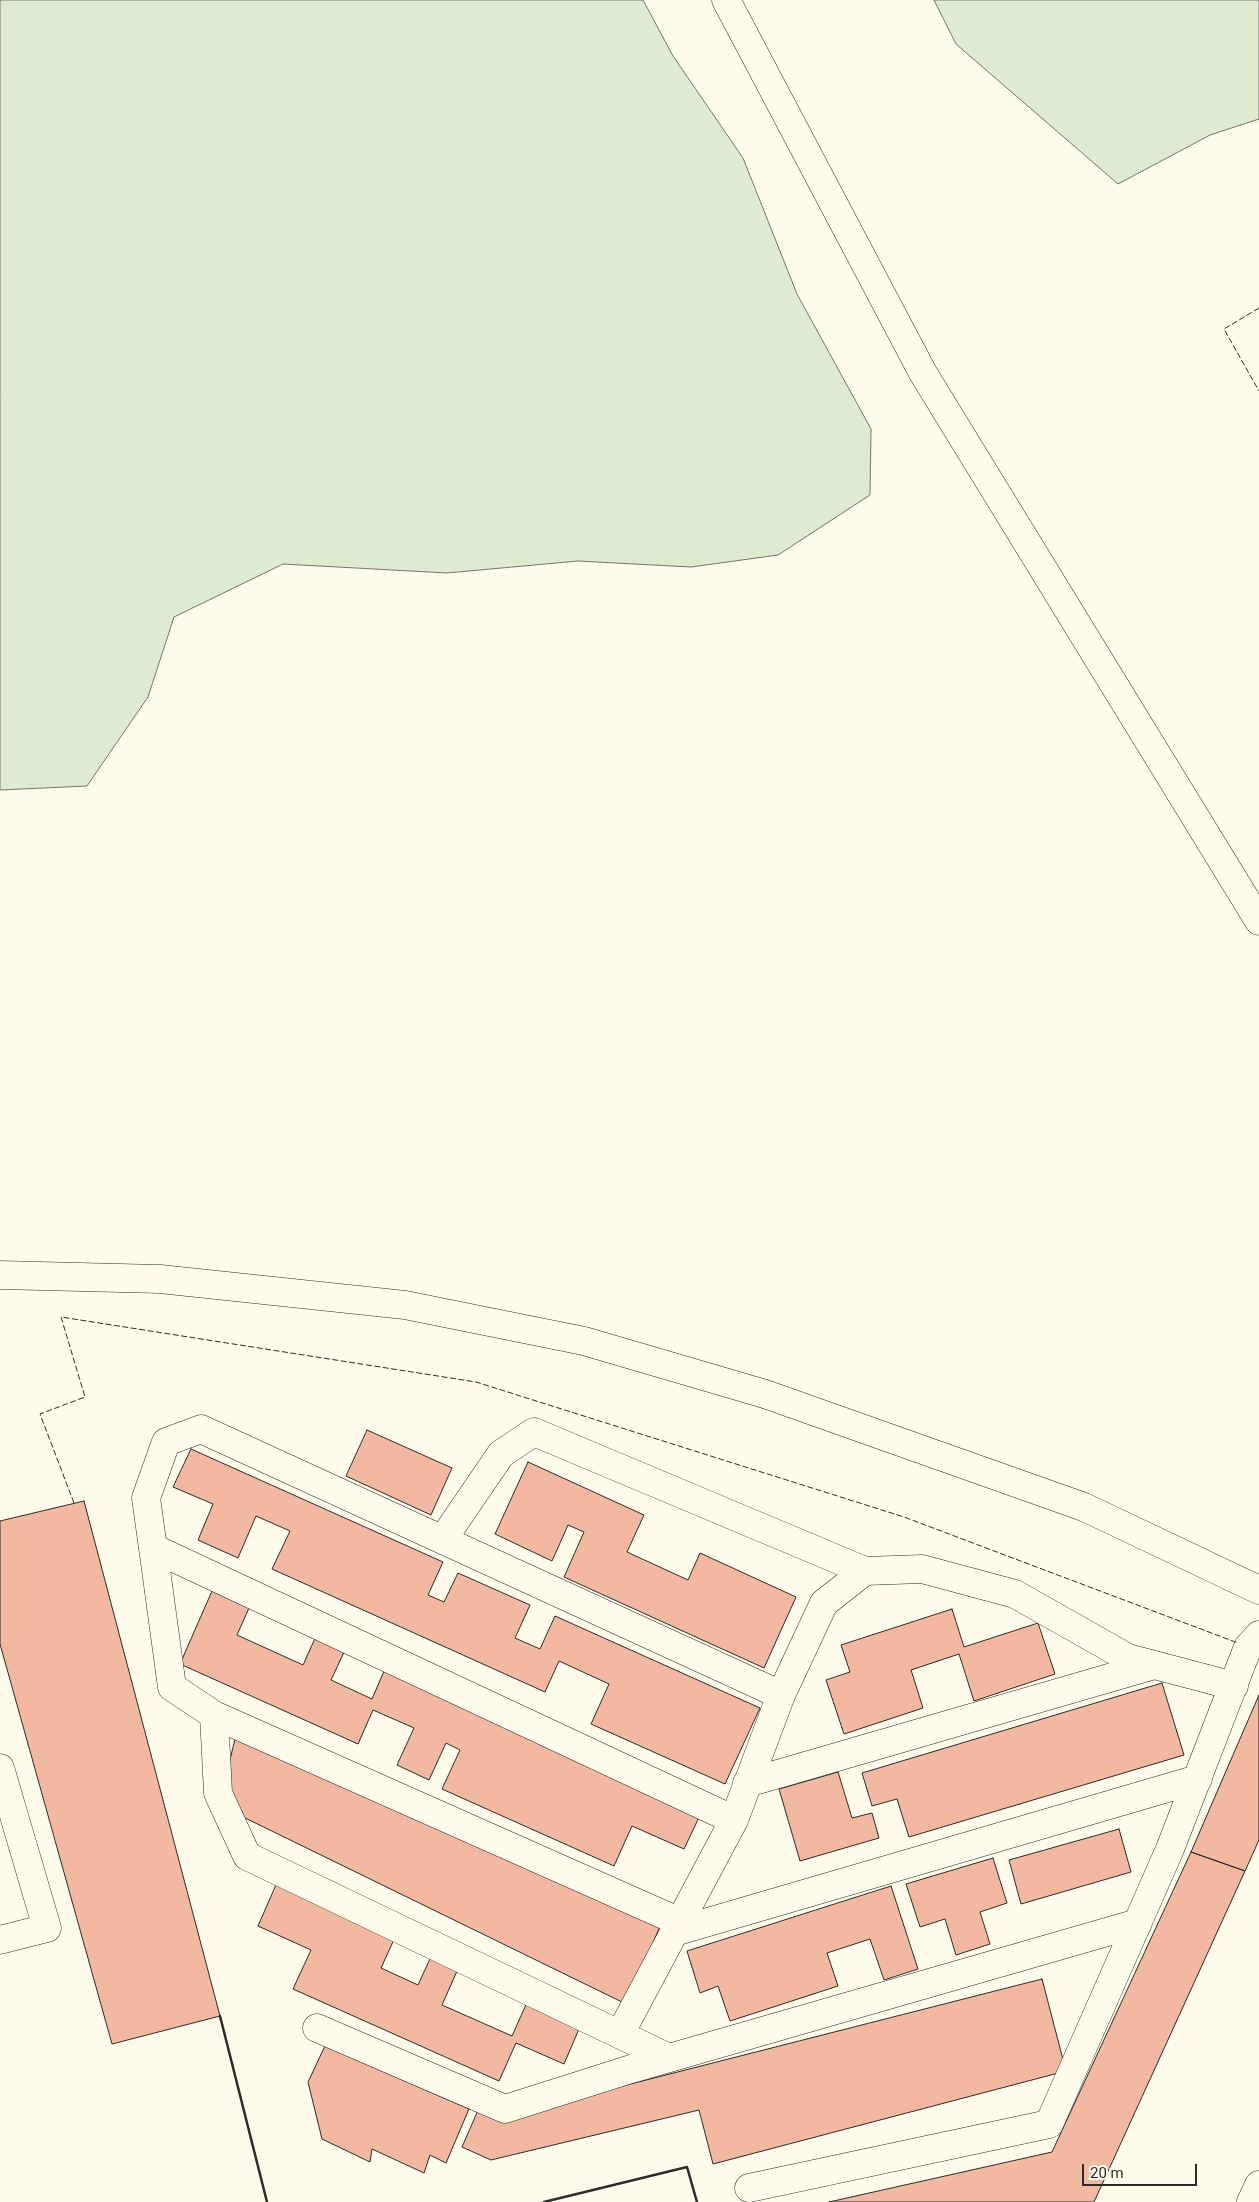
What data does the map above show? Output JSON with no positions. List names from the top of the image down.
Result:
{
  "scale_bar": "20 m"
}
